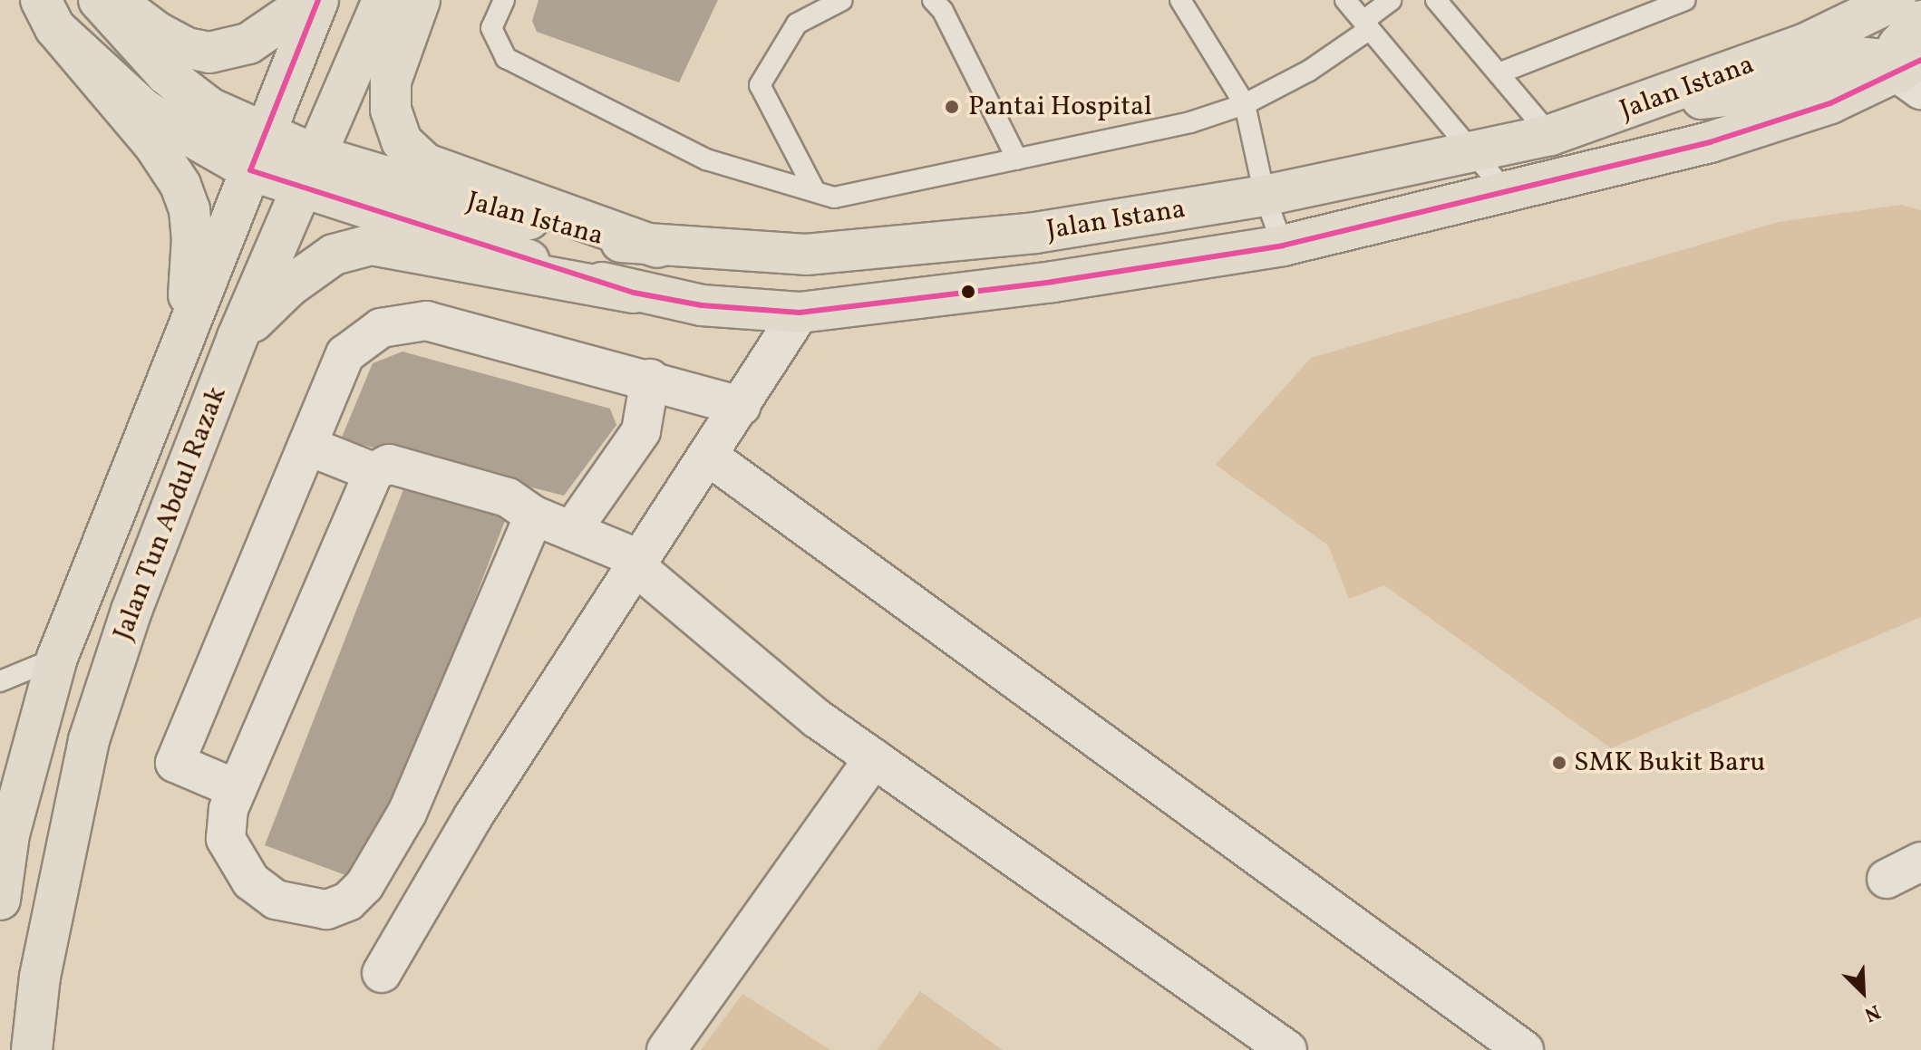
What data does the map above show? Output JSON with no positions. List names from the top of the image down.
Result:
{
  "streets": {
    "main road": ["Jalan Istana", "Jalan Tun Abdul Razak"]
  },
  "crossings": [
    ["Jalan Istana", "Jalan Tun Abdul Razak"]
  ],
  "places": ["Pantai Hospital", "SMK Bukit Baru"],
  "north": "bottom right"
}
